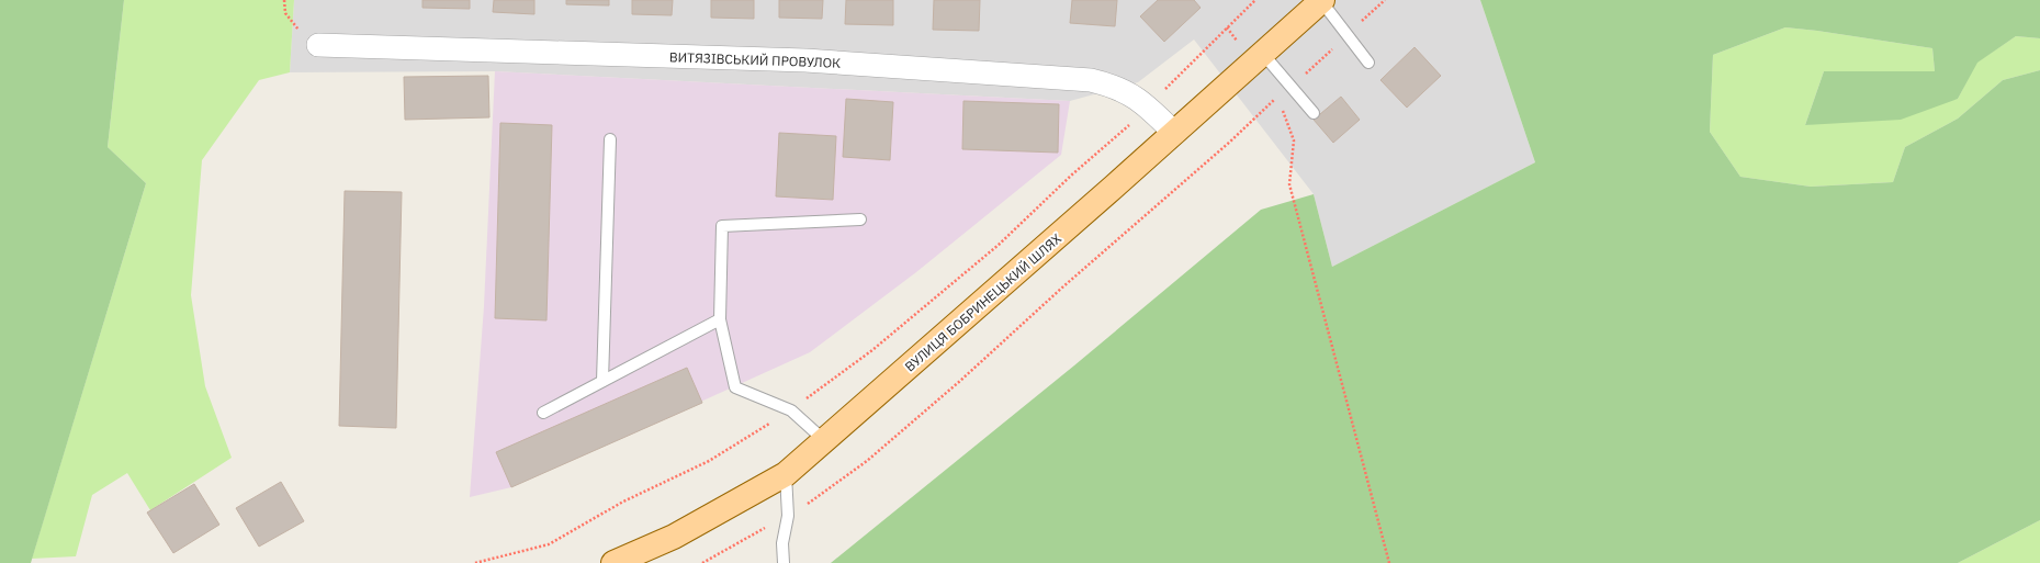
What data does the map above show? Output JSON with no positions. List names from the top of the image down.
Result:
{
  "streets": {
    "main road": ["ВУЛИЦЯ БОБРИНЕЦЬКИЙ ШЛЯХ"],
    "street": ["ВИТЯЗІВСЬКИЙ ПРОВУЛОК"]
  },
  "crossings": [
    ["ВИТЯЗІВСЬКИЙ ПРОВУЛОК", "ВУЛИЦЯ БОБРИНЕЦЬКИЙ ШЛЯХ"]
  ]
}
